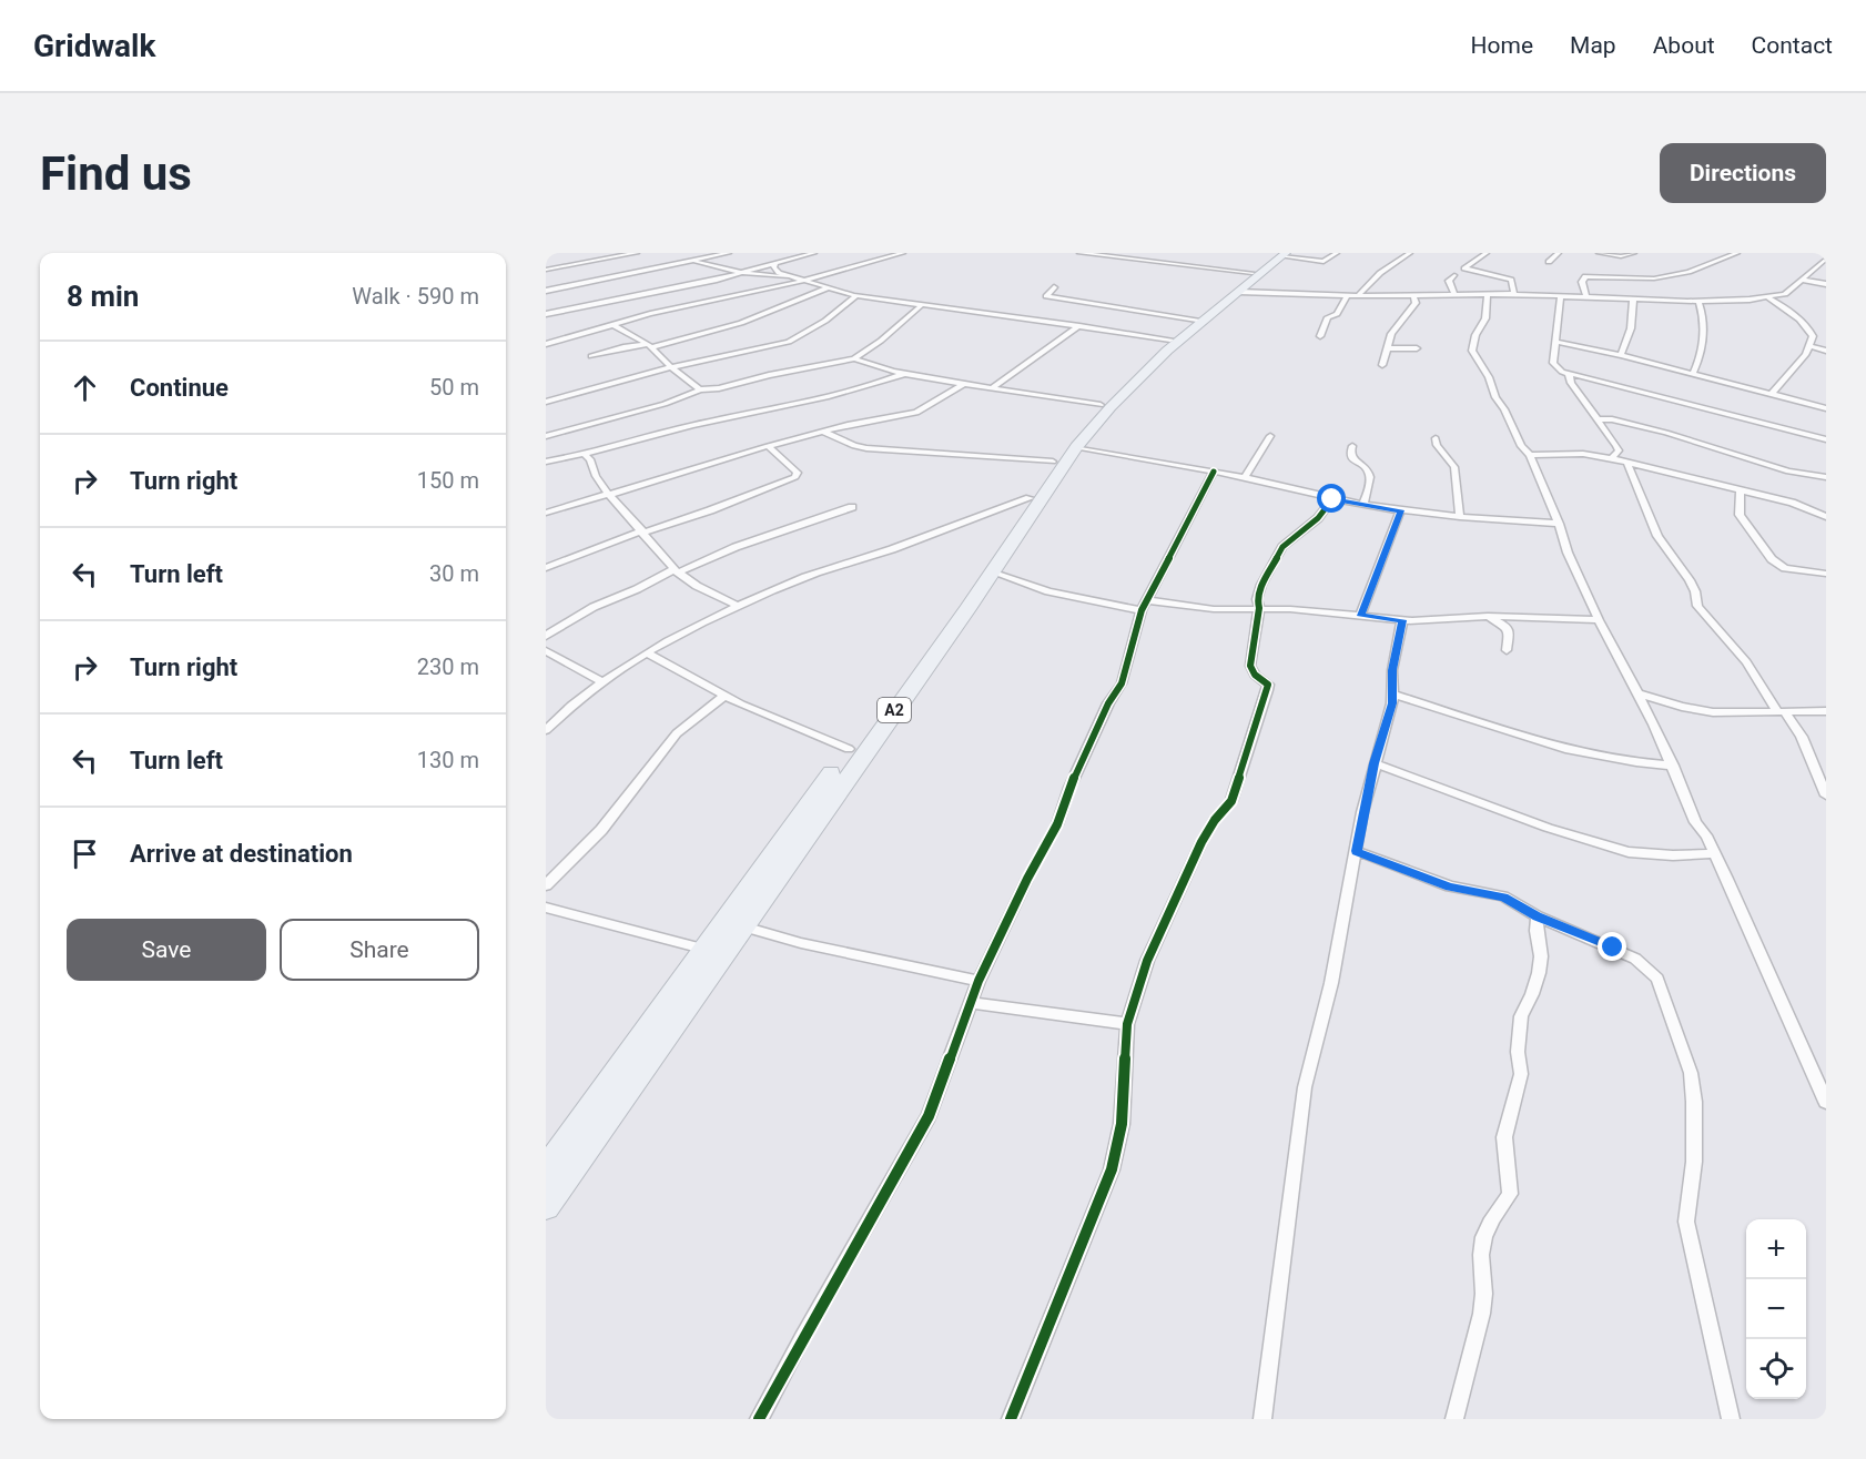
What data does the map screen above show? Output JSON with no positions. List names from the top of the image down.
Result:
{
  "streets": {
    "highway": ["A2"]
  },
  "page": {
    "header": "Gridwalk",
    "nav": [
      "Home",
      "Map",
      "About",
      "Contact"
    ],
    "buttons": [
      "Directions",
      ["Save", "Share"]
    ],
    "title": "Find us",
    "heading": ["8 min", "Walk · 590 m"],
    "list": [
      ["Continue", "50 m"],
      ["Turn right", "150 m"],
      ["Turn left", "30 m"],
      ["Turn right", "230 m"],
      ["Turn left", "130 m"],
      "Arrive at destination"
    ],
    "map_buttons": ["+", "−"]
  }
}
